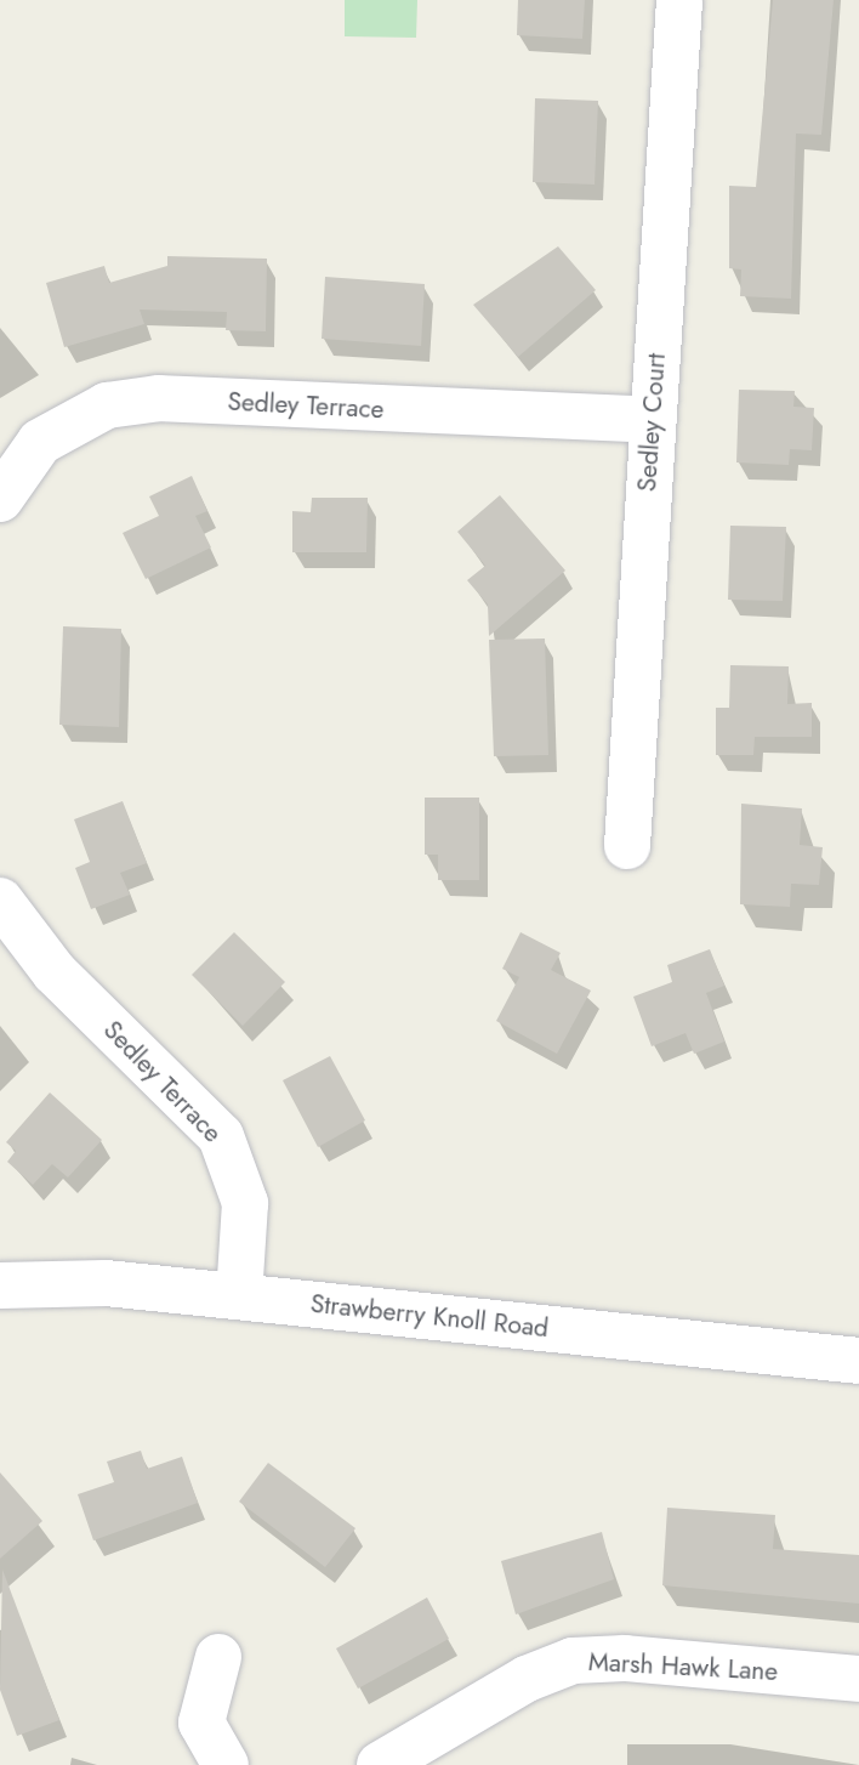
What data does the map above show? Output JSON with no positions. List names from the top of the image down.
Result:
{
  "streets": {
    "street": [
      "Sedley Terrace",
      "Sedley Court",
      "Strawberry Knoll Road",
      "Marsh Hawk Lane"
    ]
  },
  "crossings": [
    ["Sedley Terrace", "Sedley Court"],
    ["Sedley Terrace", "Strawberry Knoll Road"]
  ]
}
